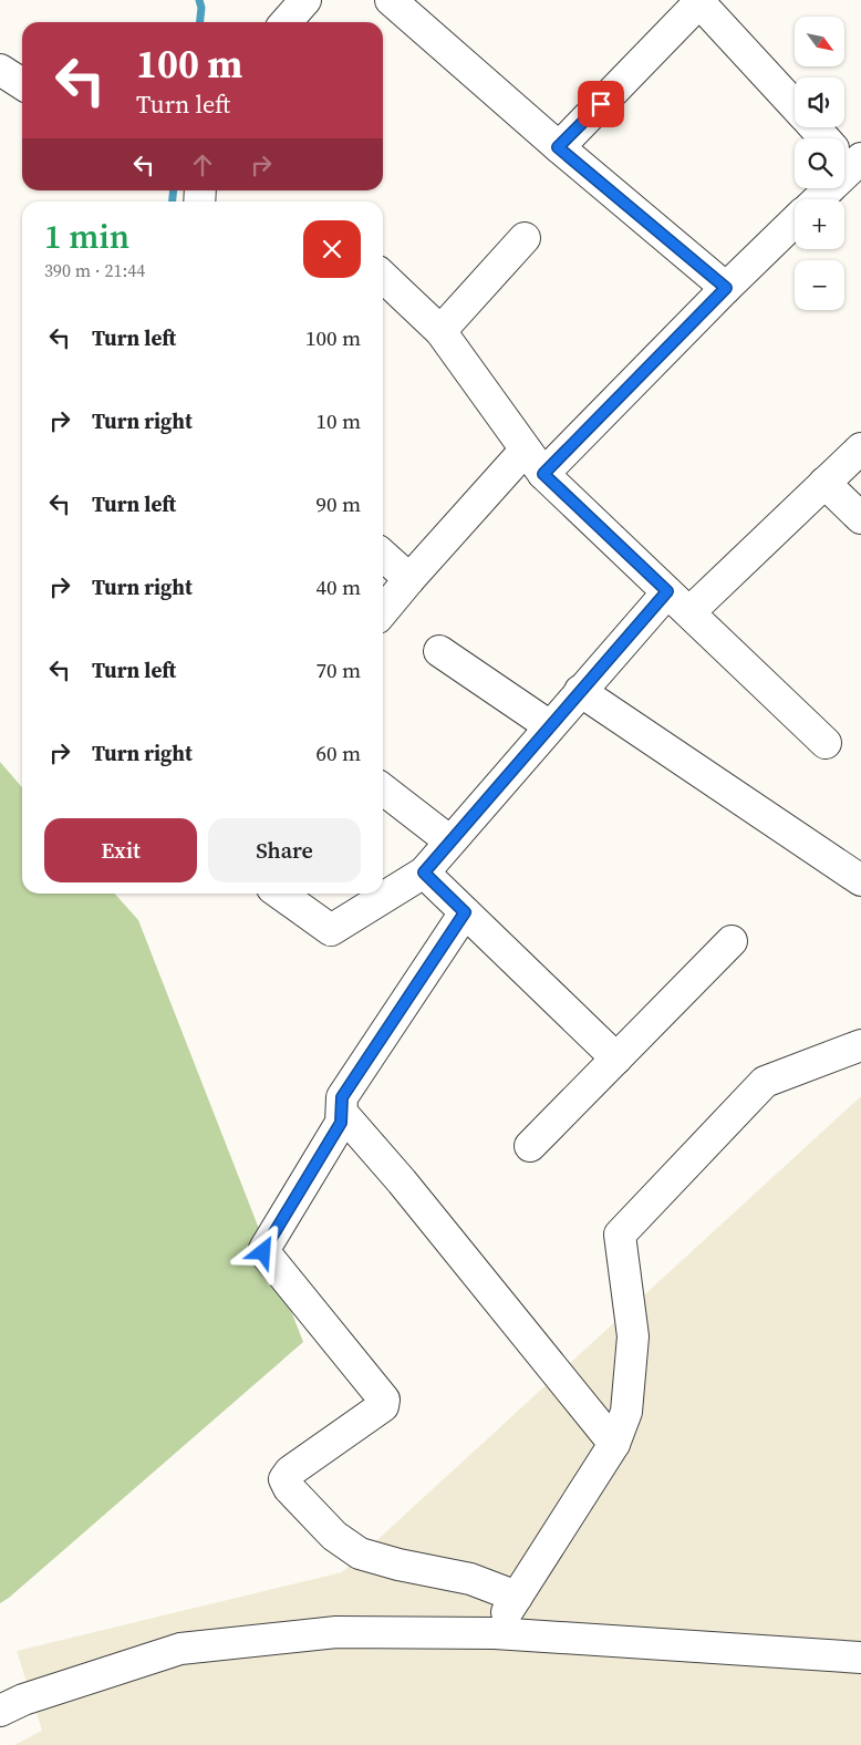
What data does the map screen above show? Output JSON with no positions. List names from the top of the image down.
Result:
{
  "north": "bottom right",
  "page": {
    "map_buttons": ["+", "−"],
    "turn": ["100 m", "Turn left"],
    "heading": ["1 min", "390 m · 21:44"],
    "list": [
      {
        "name": "Turn left",
        "value": "100 m"
      },
      {
        "name": "Turn right",
        "value": "10 m"
      },
      {
        "name": "Turn left",
        "value": "90 m"
      },
      {
        "name": "Turn right",
        "value": "40 m"
      },
      {
        "name": "Turn left",
        "value": "70 m"
      },
      {
        "name": "Turn right",
        "value": "60 m"
      }
    ],
    "buttons": ["Exit", "Share"]
  }
}
